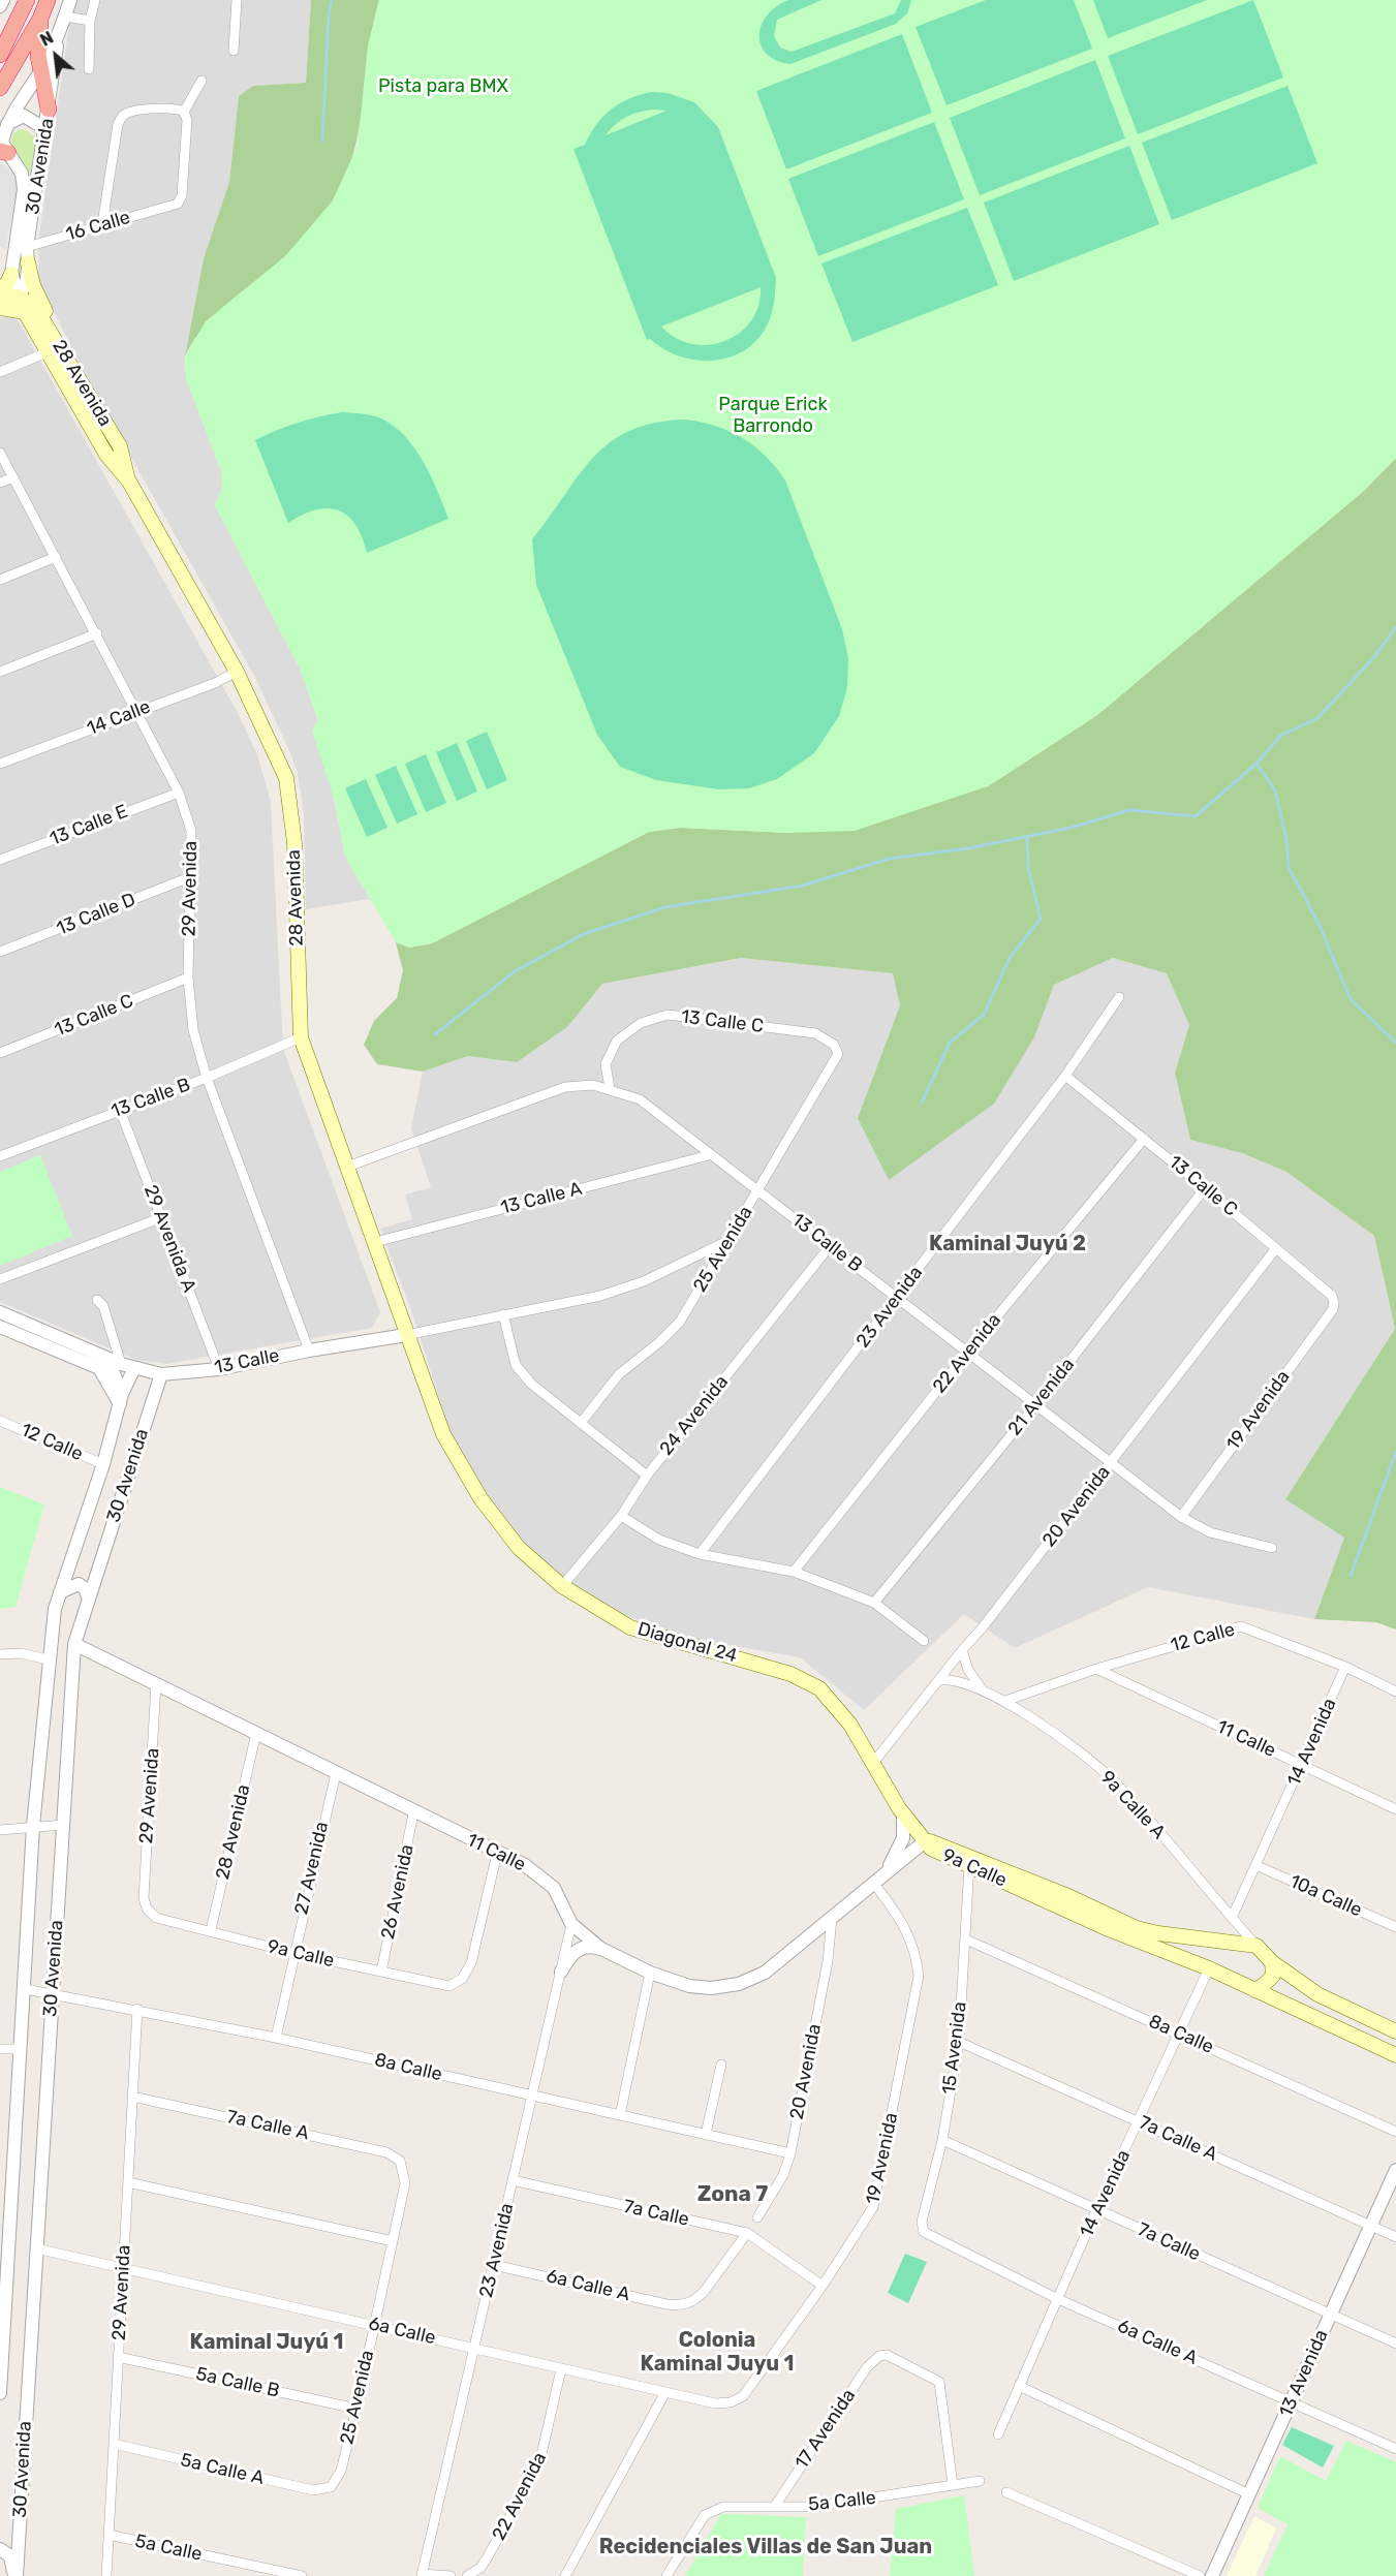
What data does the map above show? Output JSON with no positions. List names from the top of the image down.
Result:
{
  "streets": {
    "main road": ["28 Avenida", "Diagonal 24", "9a Calle"],
    "street": [
      "30 Avenida",
      "16 Calle",
      "14 Calle",
      "13 Calle E",
      "29 Avenida",
      "13 Calle D",
      "13 Calle C",
      "13 Calle B",
      "13 Calle A",
      "29 Avenida A",
      "25 Avenida",
      "23 Avenida",
      "22 Avenida",
      "13 Calle",
      "21 Avenida",
      "19 Avenida",
      "24 Avenida",
      "12 Calle",
      "20 Avenida",
      "11 Calle",
      "14 Avenida",
      "9a Calle A",
      "27 Avenida",
      "26 Avenida",
      "10a Calle",
      "8a Calle",
      "15 Avenida",
      "7a Calle A",
      "7a Calle",
      "6a Calle A",
      "6a Calle",
      "13 Avenida",
      "5a Calle B",
      "17 Avenida",
      "5a Calle A",
      "5a Calle"
    ]
  },
  "crossings": [
    ["30 Avenida", "16 Calle"],
    ["30 Avenida", "28 Avenida"],
    ["30 Avenida", "13 Calle"],
    ["30 Avenida", "12 Calle"],
    ["30 Avenida", "11 Calle"],
    ["30 Avenida", "8a Calle"],
    ["30 Avenida", "6a Calle"],
    ["28 Avenida", "14 Calle"],
    ["28 Avenida", "13 Calle B"],
    ["28 Avenida", "13 Calle A"],
    ["28 Avenida", "13 Calle"],
    ["28 Avenida", "Diagonal 24"],
    ["28 Avenida", "11 Calle"],
    ["28 Avenida", "9a Calle"],
    ["14 Calle", "29 Avenida"],
    ["13 Calle E", "29 Avenida"],
    ["29 Avenida", "13 Calle D"],
    ["29 Avenida", "13 Calle C"],
    ["29 Avenida", "13 Calle B"],
    ["29 Avenida", "13 Calle"],
    ["29 Avenida", "11 Calle"],
    ["29 Avenida", "9a Calle"],
    ["29 Avenida", "8a Calle"],
    ["29 Avenida", "7a Calle A"],
    ["29 Avenida", "6a Calle"],
    ["29 Avenida", "5a Calle B"],
    ["29 Avenida", "5a Calle A"],
    ["29 Avenida", "5a Calle"],
    ["13 Calle C", "13 Calle B"],
    ["13 Calle C", "25 Avenida"],
    ["13 Calle C", "23 Avenida"],
    ["13 Calle C", "22 Avenida"],
    ["13 Calle C", "21 Avenida"],
    ["13 Calle C", "19 Avenida"],
    ["13 Calle C", "20 Avenida"],
    ["13 Calle B", "13 Calle A"],
    ["13 Calle B", "29 Avenida A"],
    ["13 Calle B", "25 Avenida"],
    ["13 Calle B", "23 Avenida"],
    ["13 Calle B", "22 Avenida"],
    ["13 Calle B", "21 Avenida"],
    ["13 Calle B", "19 Avenida"],
    ["13 Calle B", "24 Avenida"],
    ["13 Calle B", "20 Avenida"],
    ["29 Avenida A", "13 Calle"],
    ["25 Avenida", "13 Calle"],
    ["25 Avenida", "7a Calle A"],
    ["25 Avenida", "6a Calle"],
    ["25 Avenida", "5a Calle B"],
    ["25 Avenida", "5a Calle A"],
    ["23 Avenida", "11 Calle"],
    ["23 Avenida", "8a Calle"],
    ["23 Avenida", "7a Calle"],
    ["23 Avenida", "6a Calle A"],
    ["23 Avenida", "6a Calle"],
    ["22 Avenida", "6a Calle"],
    ["13 Calle", "Diagonal 24"],
    ["19 Avenida", "11 Calle"],
    ["19 Avenida", "7a Calle"],
    ["19 Avenida", "6a Calle"],
    ["24 Avenida", "Diagonal 24"],
    ["12 Calle", "11 Calle"],
    ["12 Calle", "14 Avenida"],
    ["12 Calle", "9a Calle A"],
    ["20 Avenida", "Diagonal 24"],
    ["20 Avenida", "11 Calle"],
    ["20 Avenida", "9a Calle A"],
    ["20 Avenida", "8a Calle"],
    ["Diagonal 24", "11 Calle"],
    ["Diagonal 24", "9a Calle"],
    ["11 Calle", "14 Avenida"],
    ["11 Calle", "27 Avenida"],
    ["11 Calle", "9a Calle"],
    ["11 Calle", "26 Avenida"],
    ["14 Avenida", "9a Calle A"],
    ["14 Avenida", "9a Calle"],
    ["14 Avenida", "10a Calle"],
    ["14 Avenida", "8a Calle"],
    ["14 Avenida", "7a Calle A"],
    ["14 Avenida", "7a Calle"],
    ["14 Avenida", "6a Calle A"],
    ["9a Calle A", "9a Calle"],
    ["27 Avenida", "9a Calle"],
    ["27 Avenida", "8a Calle"],
    ["9a Calle", "26 Avenida"],
    ["9a Calle", "15 Avenida"],
    ["8a Calle", "15 Avenida"],
    ["15 Avenida", "7a Calle A"],
    ["15 Avenida", "7a Calle"],
    ["15 Avenida", "6a Calle A"],
    ["7a Calle A", "13 Avenida"],
    ["7a Calle", "6a Calle A"],
    ["7a Calle", "13 Avenida"],
    ["6a Calle A", "13 Avenida"],
    ["17 Avenida", "5a Calle"]
  ],
  "districts": [
    "Kaminal Juyú 2",
    "Zona 7",
    "Colonia Kaminal Juyu 1",
    "Kaminal Juyú 1",
    "Recidenciales Villas de San Juan"
  ],
  "parks": ["Pista para BMX", "Parque Erick Barrondo"],
  "north": "top left"
}
